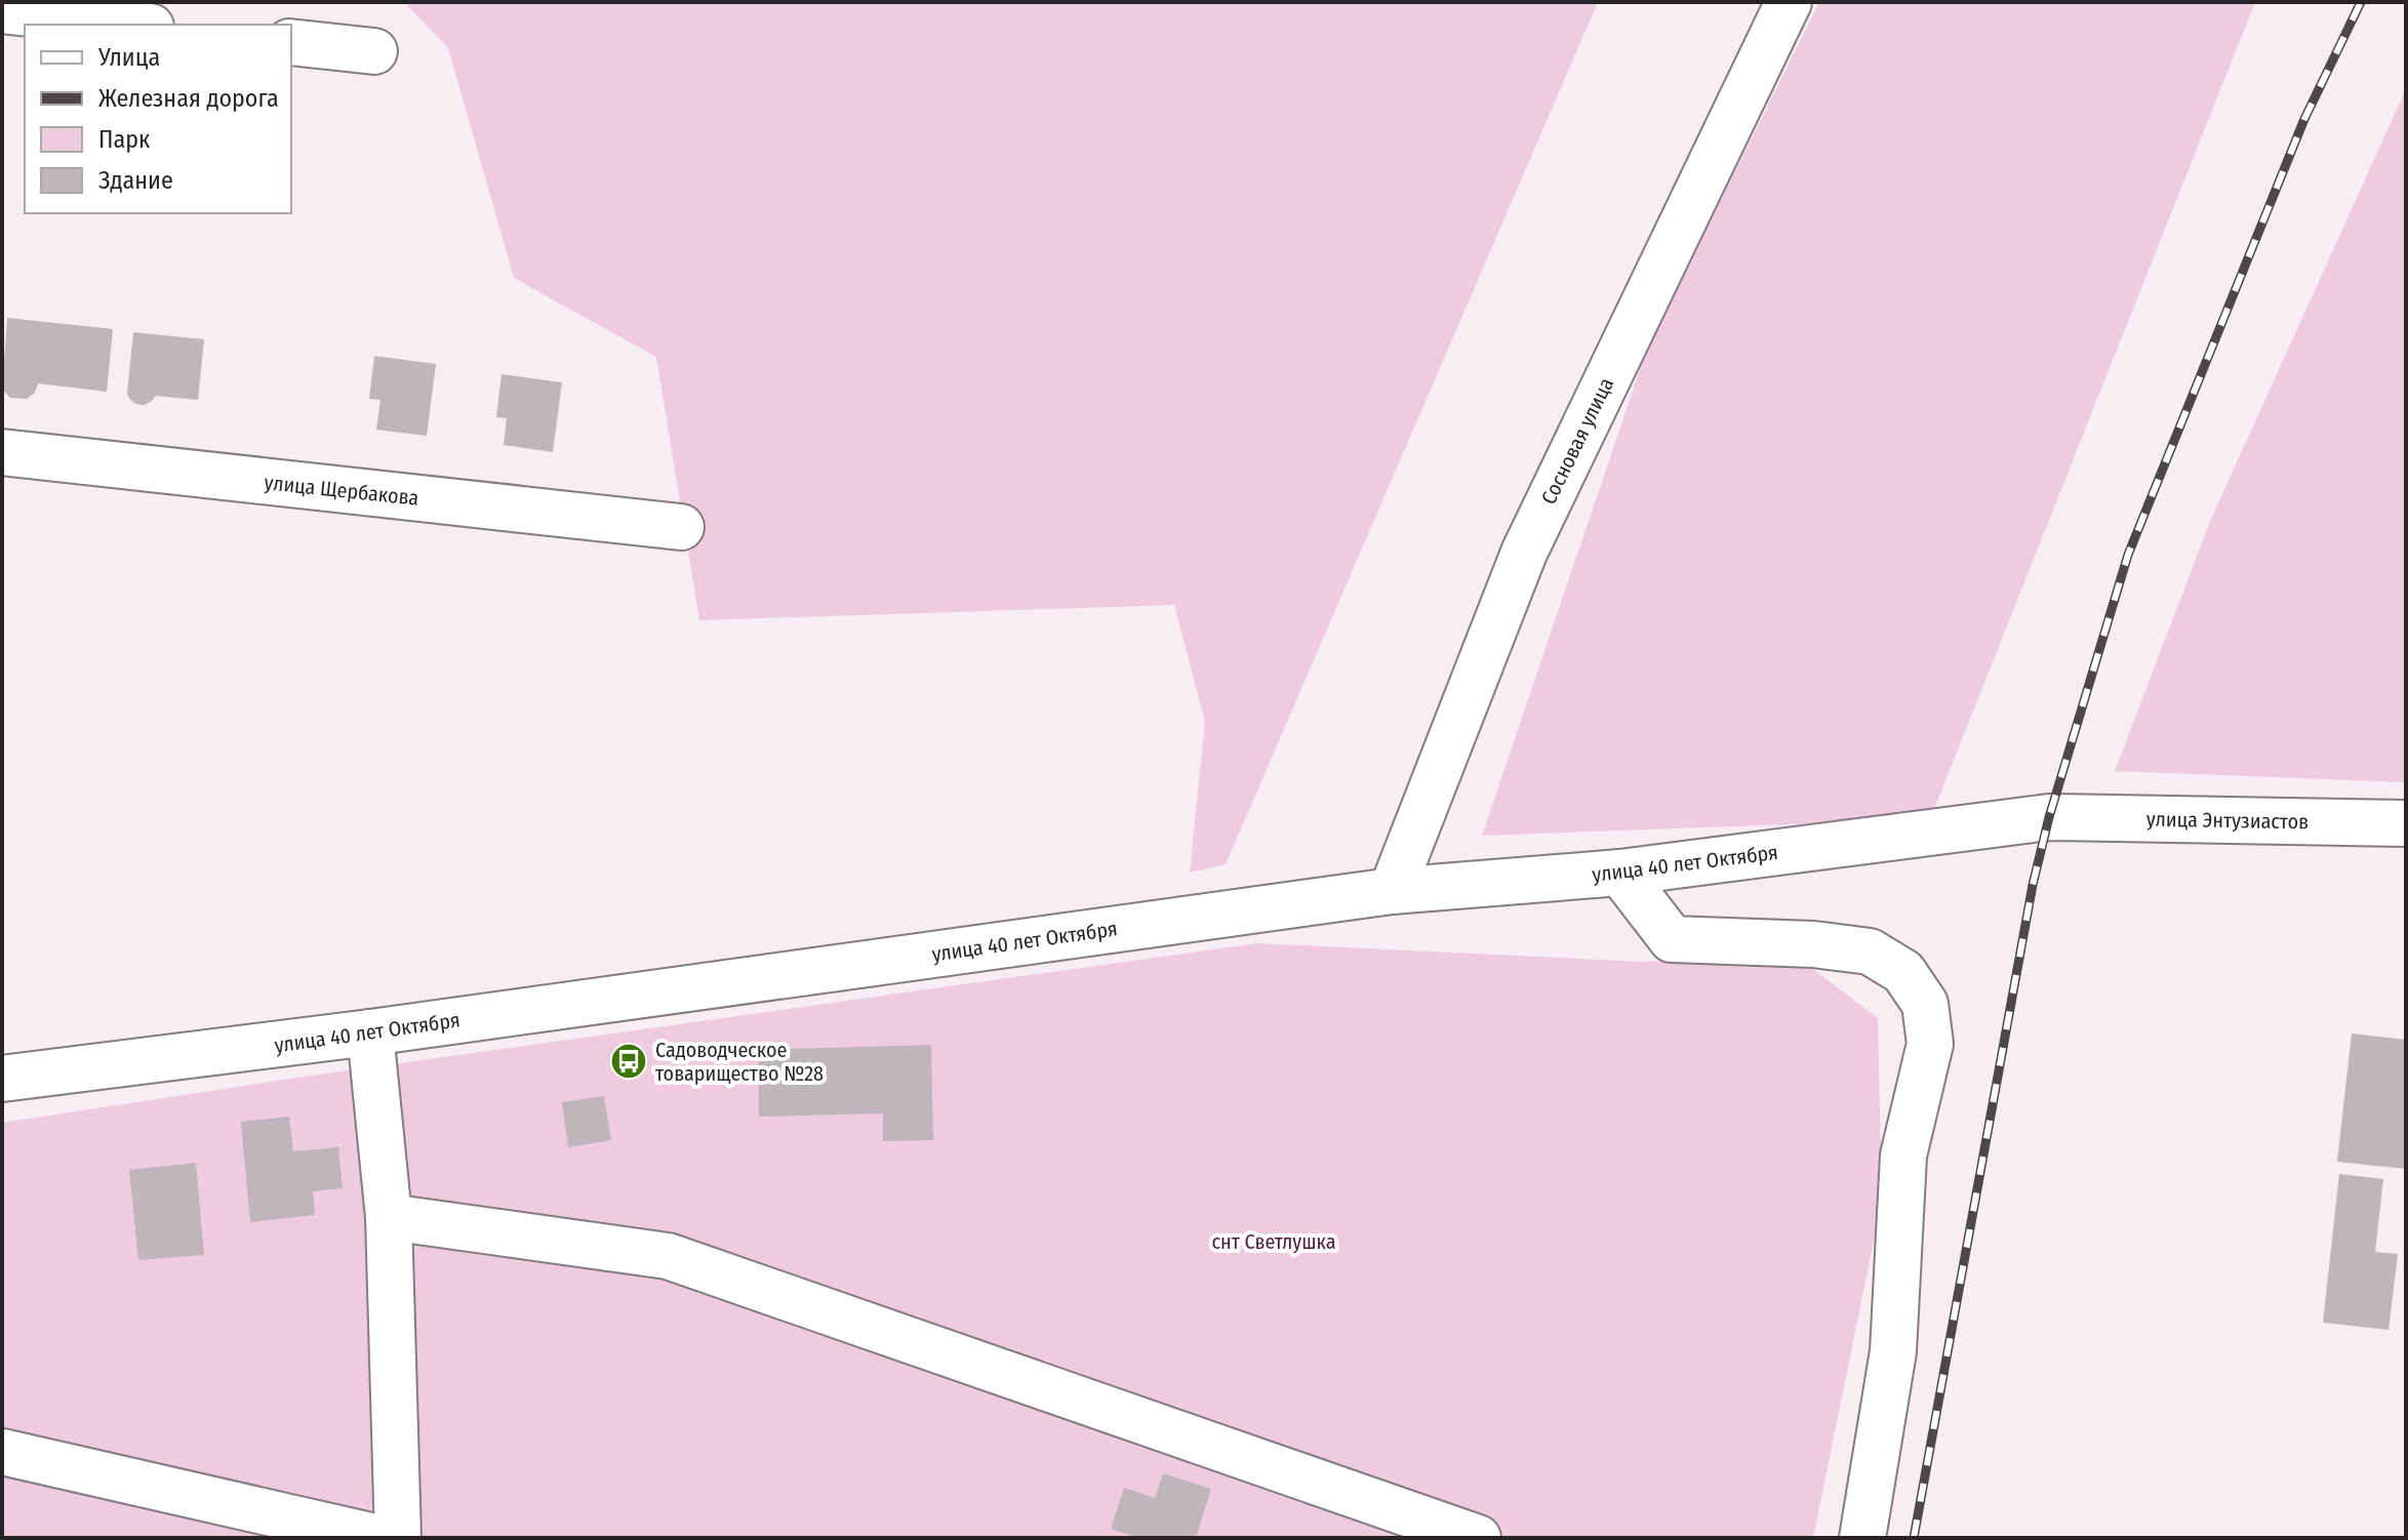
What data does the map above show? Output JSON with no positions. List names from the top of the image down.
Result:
{
  "streets": {
    "street": [
      "Сосновая улица",
      "улица Щербакова",
      "улица Энтузиастов",
      "улица 40 лет Октября"
    ]
  },
  "crossings": [
    ["Сосновая улица", "улица 40 лет Октября"],
    ["улица Энтузиастов", "улица 40 лет Октября"]
  ],
  "parks": ["снт Светлушка"],
  "places": {
    "bus stop": ["Садоводческое товарищество №28"]
  },
  "legend": [
    "Улица",
    "Железная дорога",
    "Парк",
    "Здание"
  ]
}
